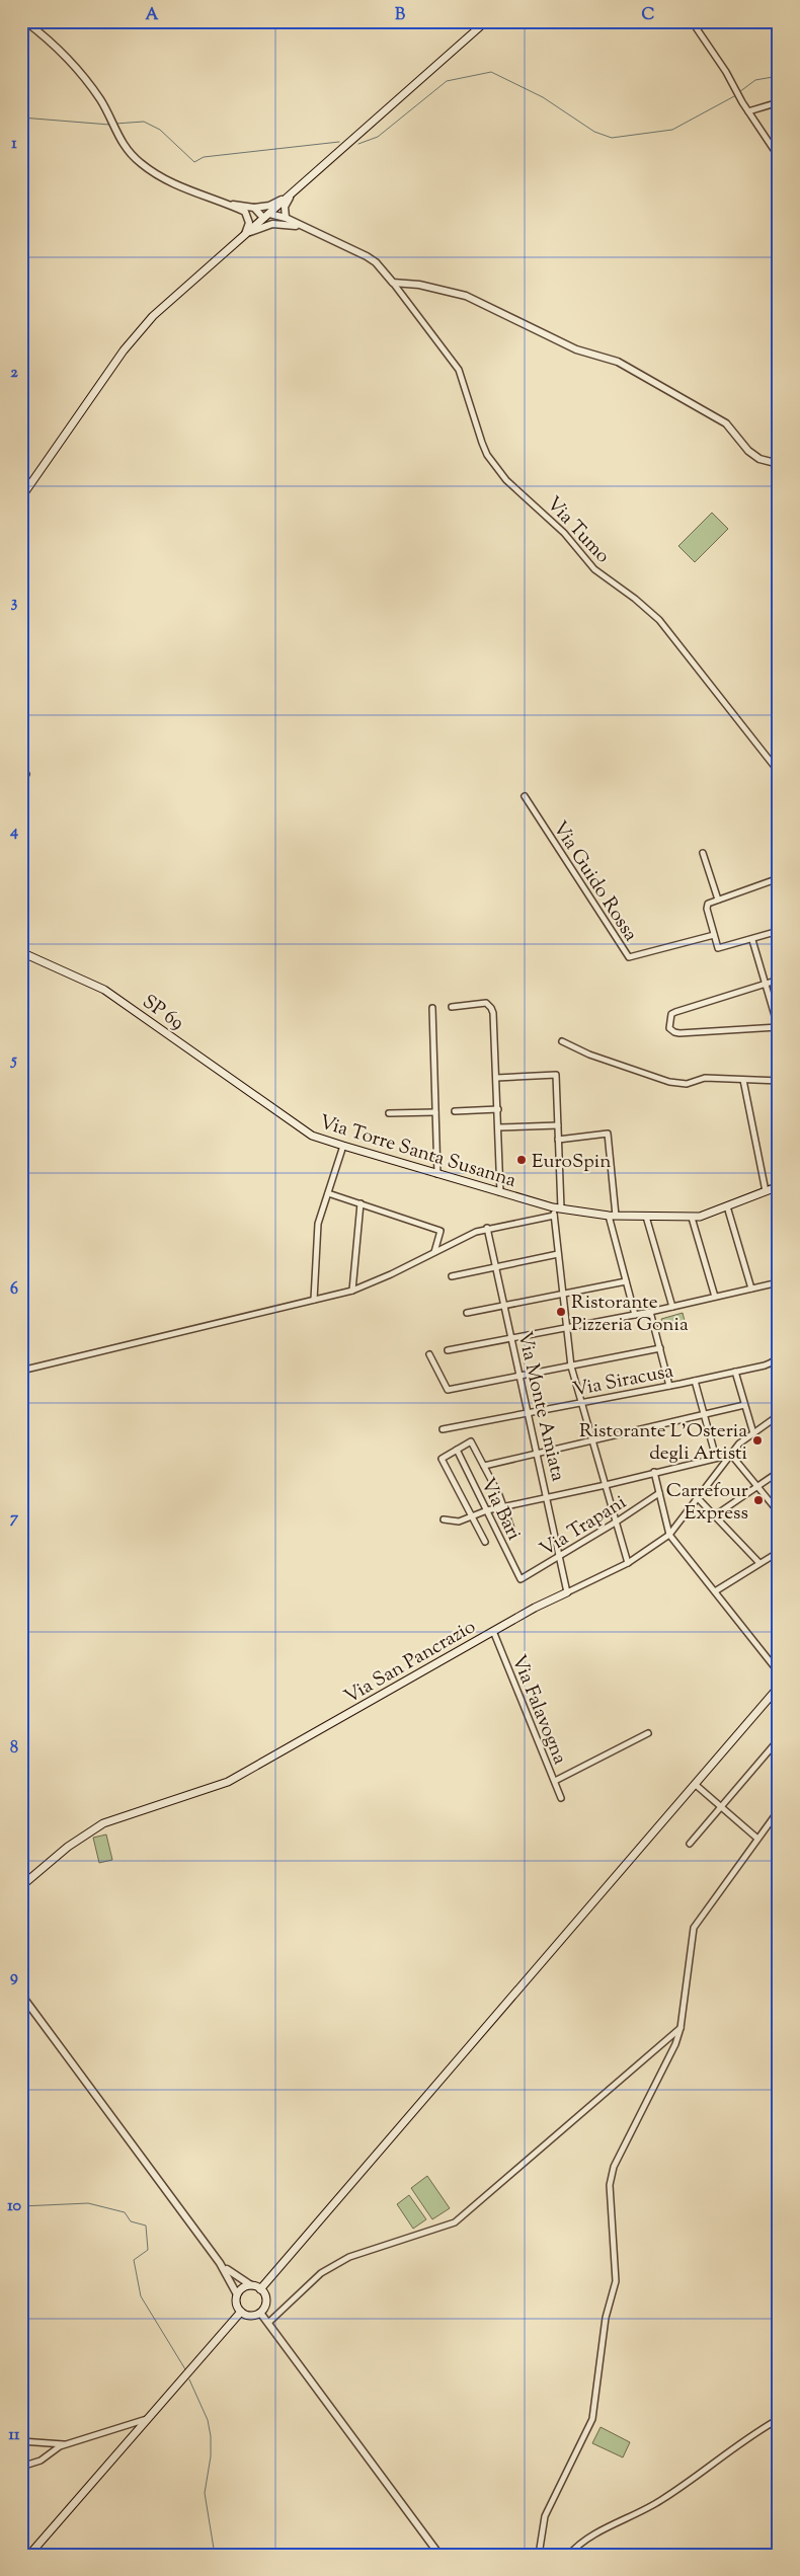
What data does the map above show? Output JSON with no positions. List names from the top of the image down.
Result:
{
  "streets": {
    "main road": ["SP 69", "Via Torre Santa Susanna", "Via San Pancrazio"],
    "street": [
      "Via Tumo",
      "Via Guido Rossa",
      "Via Siracusa",
      "Via Monte Amiata",
      "Via Bari",
      "Via Trapani",
      "Via Falavogna"
    ]
  },
  "crossings": [
    ["SP 69", "Via Torre Santa Susanna"],
    ["Via Siracusa", "Via Monte Amiata"],
    ["Via Monte Amiata", "Via Trapani"],
    ["Via Monte Amiata", "Via San Pancrazio"],
    ["Via Bari", "Via Trapani"],
    ["Via San Pancrazio", "Via Falavogna"]
  ],
  "places": [
    "EuroSpin",
    "Ristorante Pizzeria Gonia",
    "Ristorante L'Osteria degli Artisti",
    "Carrefour Express"
  ],
  "grid": {
    "columns": ["A", "B", "C"],
    "rows": [
      "1",
      "2",
      "3",
      "4",
      "5",
      "6",
      "7",
      "8",
      "9",
      "10",
      "11"
    ]
  }
}
